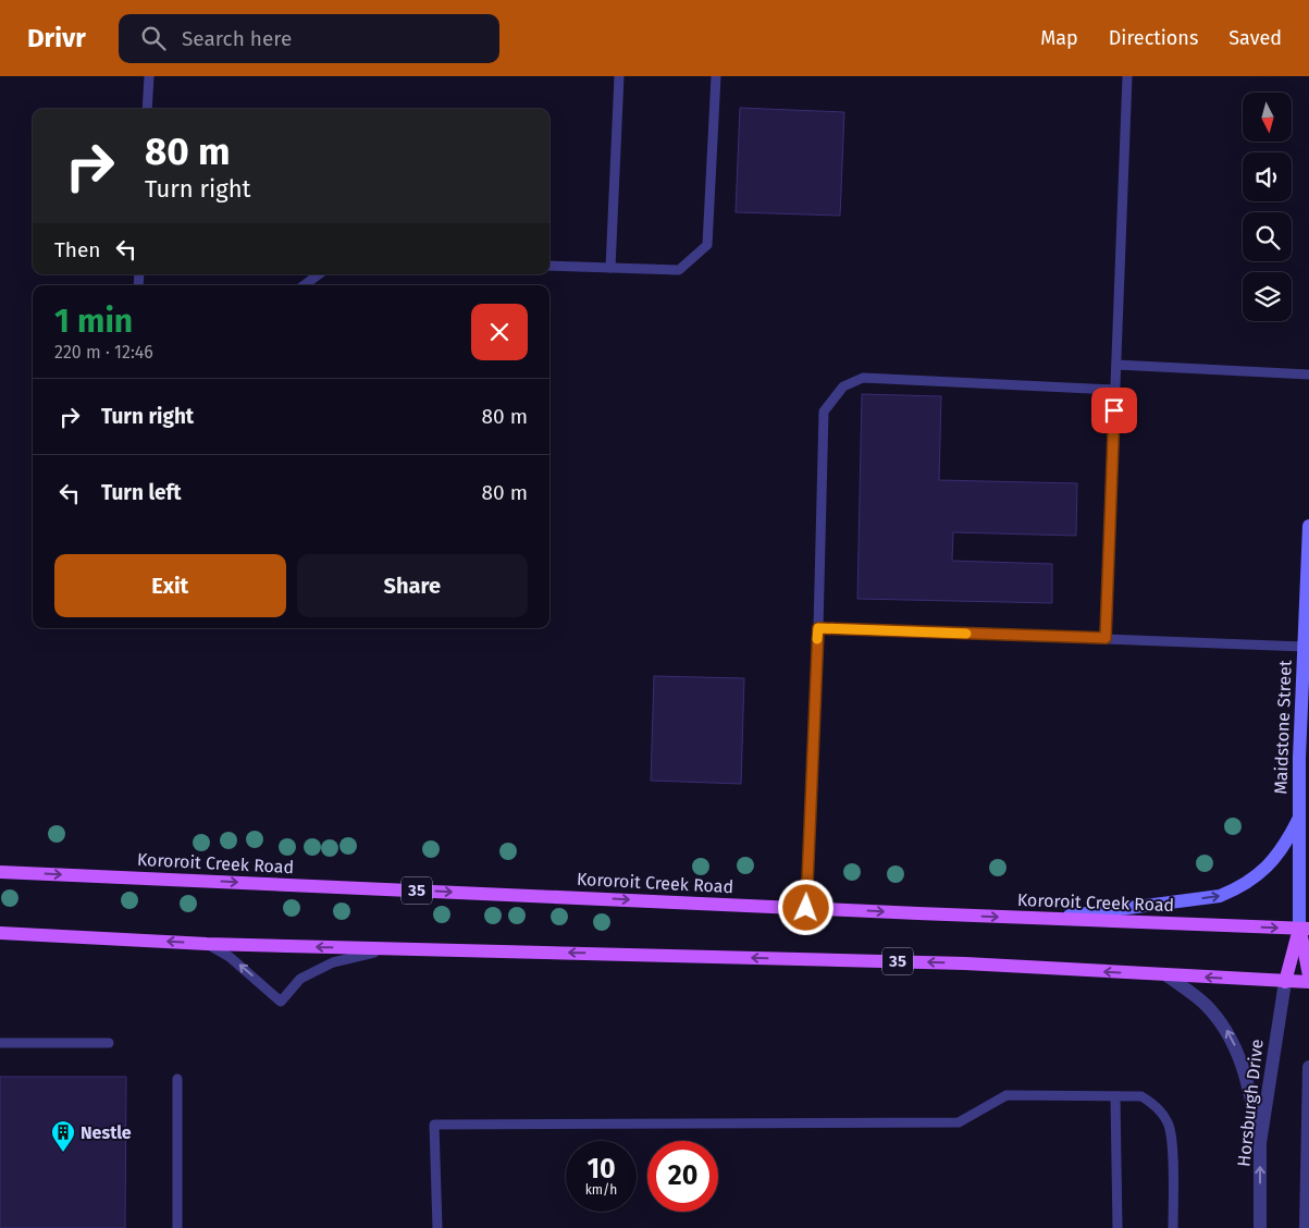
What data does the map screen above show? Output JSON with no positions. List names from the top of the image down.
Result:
{
  "streets": {
    "main road": ["Maidstone Street", "Kororoit Creek Road", "35"],
    "street": ["Horsburgh Drive"]
  },
  "crossings": [
    ["Maidstone Street", "Kororoit Creek Road"],
    ["35", "Horsburgh Drive"]
  ],
  "places": {
    "building": ["Nestle"]
  },
  "north": "bottom",
  "page": {
    "header": "Drivr",
    "search": "Search here",
    "nav": ["Map", "Directions", "Saved"],
    "turn": ["80 m", "Turn right"],
    "then": "Then",
    "heading": ["1 min", "220 m · 12:46"],
    "list": [
      {
        "name": "Turn right",
        "value": "80 m"
      },
      {
        "name": "Turn left",
        "value": "80 m"
      }
    ],
    "buttons": ["Exit", "Share"],
    "speed": "10 km/h",
    "limit": "20"
  }
}
